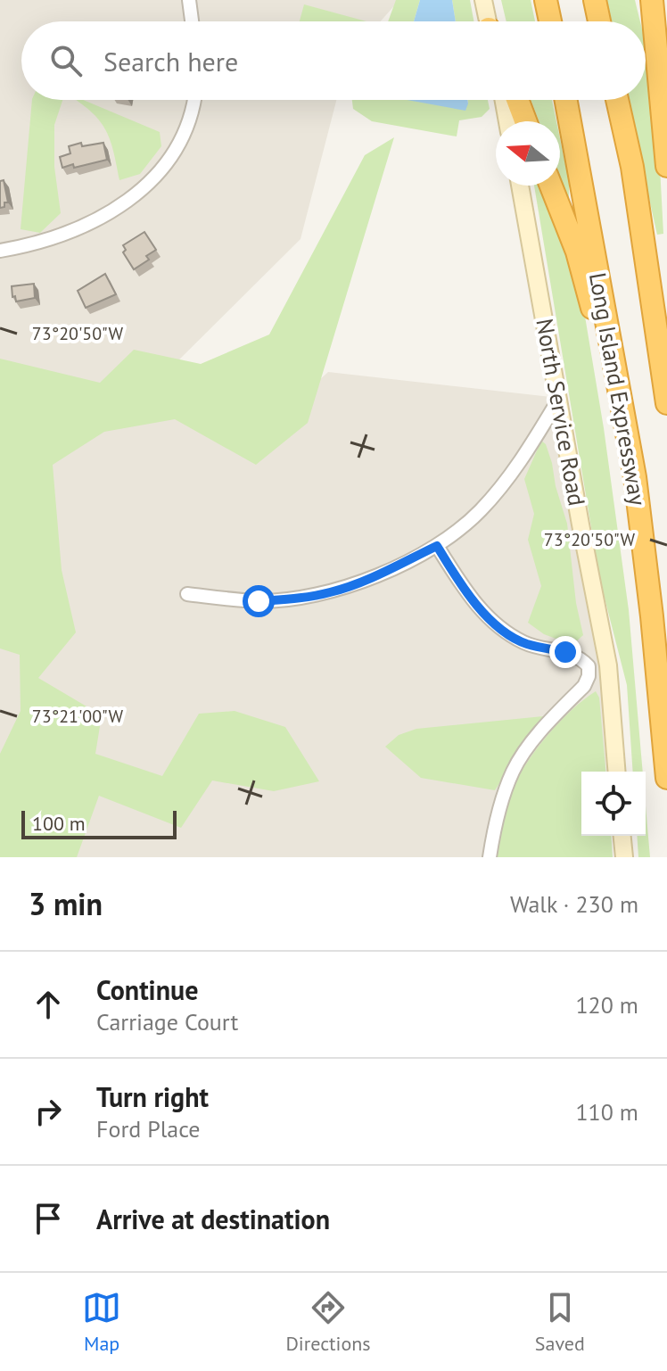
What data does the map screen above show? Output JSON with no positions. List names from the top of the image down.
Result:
{
  "streets": {
    "highway": ["Long Island Expressway"],
    "main road": ["North Service Road"]
  },
  "scale_bar": "100 m",
  "north": "left",
  "page": {
    "search": "Search here",
    "scale": "100 m",
    "heading": ["3 min", "Walk · 230 m"],
    "list": [
      ["Continue", "Carriage Court", "120 m"],
      ["Turn right", "Ford Place", "110 m"],
      "Arrive at destination"
    ],
    "nav": ["Map", "Directions", "Saved"]
  },
  "coordinates": ["73°20'50\"W", "73°21'00\"W"]
}
